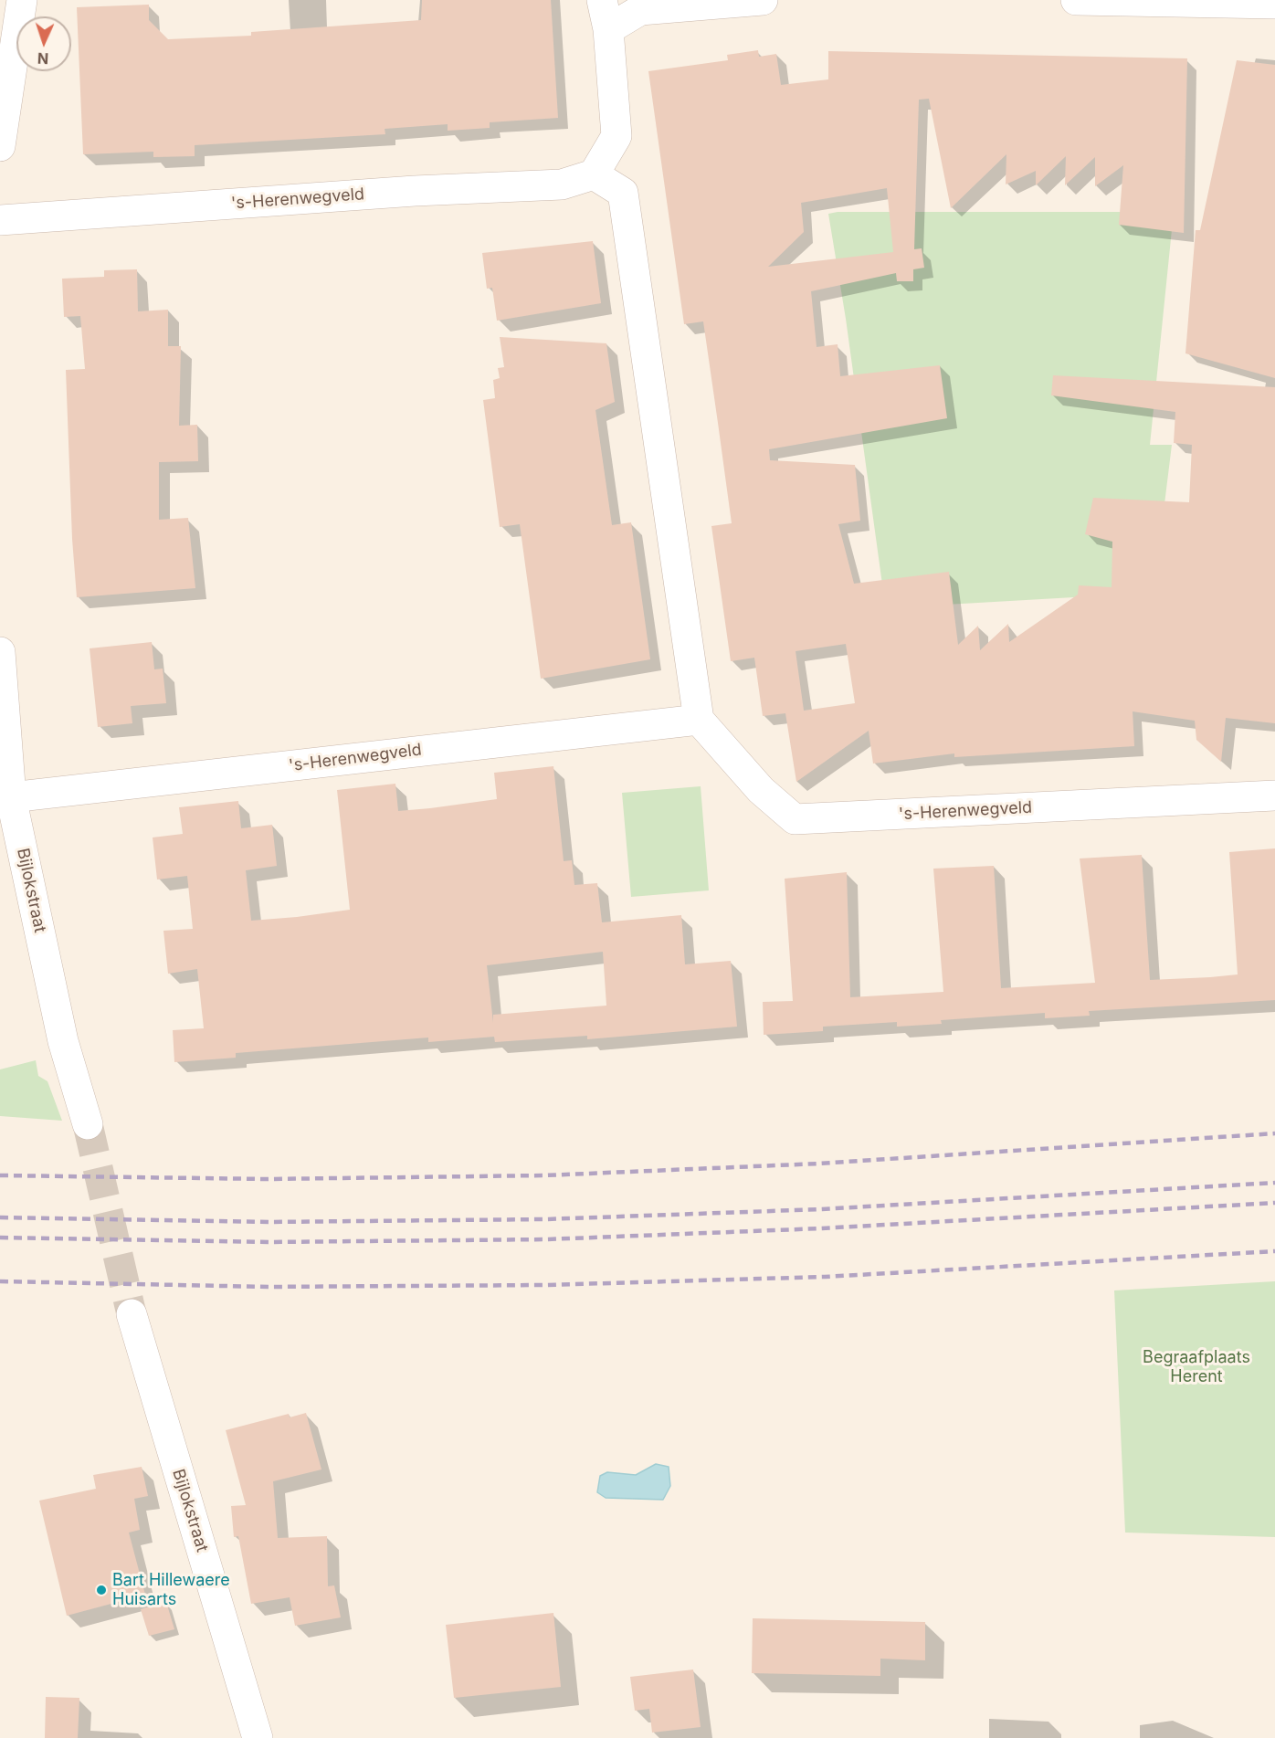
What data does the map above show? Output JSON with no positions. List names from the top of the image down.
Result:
{
  "streets": {
    "street": ["'s-Herenwegveld", "Bijlokstraat"]
  },
  "crossings": [
    ["'s-Herenwegveld", "Bijlokstraat"]
  ],
  "parks": ["Begraafplaats Herent"],
  "places": ["Bart Hillewaere Huisarts"],
  "north": "bottom"
}
